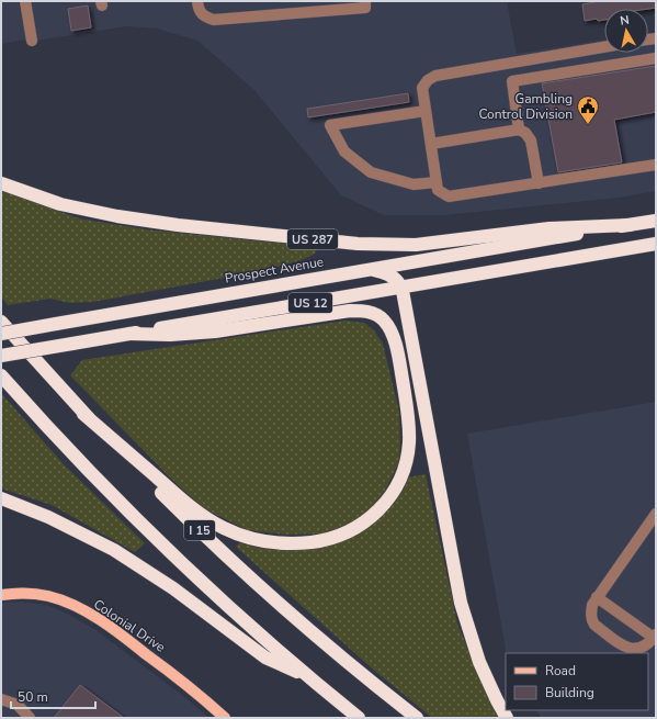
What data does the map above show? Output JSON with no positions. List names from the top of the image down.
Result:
{
  "streets": {
    "highway": [
      "US 287",
      "Prospect Avenue",
      "US 12",
      "I 15"
    ],
    "main road": ["Colonial Drive"]
  },
  "crossings": [
    ["US 287", "Prospect Avenue"]
  ],
  "places": {
    "public building": ["Gambling Control Division"]
  },
  "legend": ["Road", "Building"],
  "scale_bar": "50 m",
  "north": "top"
}
